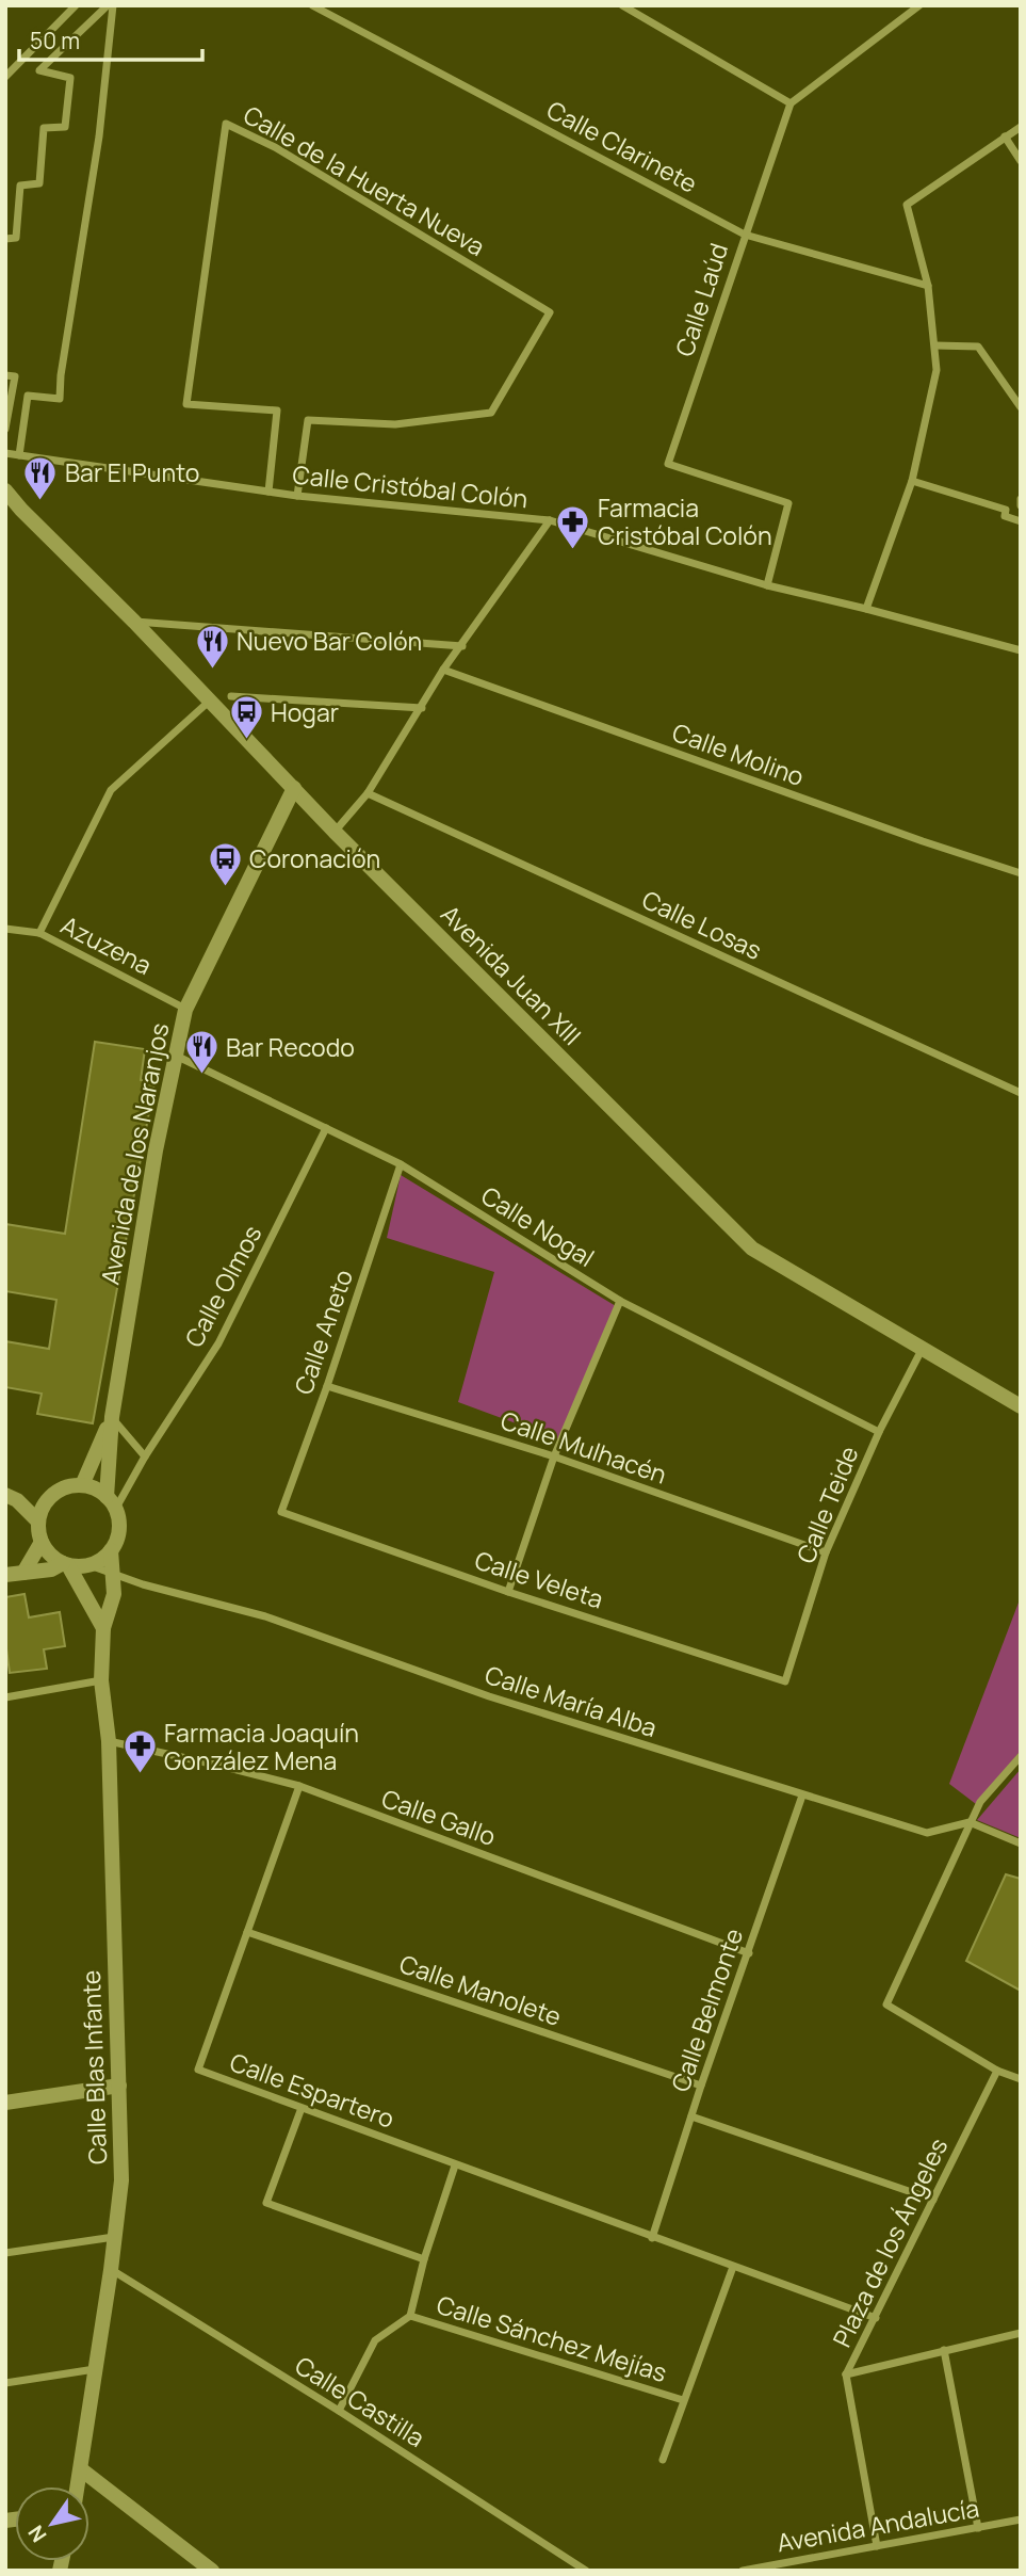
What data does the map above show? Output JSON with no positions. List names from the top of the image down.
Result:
{
  "streets": {
    "street": [
      "Calle Clarinete",
      "Calle de la Huerta Nueva",
      "Calle Laúd",
      "Calle Cristóbal Colón",
      "Calle Molino",
      "Calle Losas",
      "Azuzena",
      "Avenida Juan XIII",
      "Avenida de los Naranjos",
      "Calle Nogal",
      "Calle Olmos",
      "Calle Aneto",
      "Calle Mulhacén",
      "Calle Teide",
      "Calle Veleta",
      "Calle María Alba",
      "Calle Gallo",
      "Calle Manolete",
      "Calle Belmonte",
      "Calle Blas Infante",
      "Calle Espartero",
      "Plaza de los Ángeles",
      "Calle Sánchez Mejías",
      "Calle Castilla",
      "Avenida Andalucía"
    ]
  },
  "crossings": [
    ["Calle Clarinete", "Calle Laúd"],
    ["Calle de la Huerta Nueva", "Calle Cristóbal Colón"],
    ["Calle Laúd", "Calle Cristóbal Colón"],
    ["Azuzena", "Avenida de los Naranjos"],
    ["Avenida Juan XIII", "Avenida de los Naranjos"],
    ["Avenida Juan XIII", "Calle Teide"],
    ["Avenida de los Naranjos", "Calle Nogal"],
    ["Avenida de los Naranjos", "Calle Olmos"],
    ["Avenida de los Naranjos", "Calle María Alba"],
    ["Avenida de los Naranjos", "Calle Blas Infante"],
    ["Calle Nogal", "Calle Olmos"],
    ["Calle Nogal", "Calle Aneto"],
    ["Calle Nogal", "Calle Teide"],
    ["Calle Olmos", "Calle María Alba"],
    ["Calle Olmos", "Calle Blas Infante"],
    ["Calle Aneto", "Calle Mulhacén"],
    ["Calle Aneto", "Calle Veleta"],
    ["Calle Mulhacén", "Calle Teide"],
    ["Calle Teide", "Calle Veleta"],
    ["Calle María Alba", "Calle Belmonte"],
    ["Calle María Alba", "Calle Blas Infante"],
    ["Calle Gallo", "Calle Belmonte"],
    ["Calle Gallo", "Calle Blas Infante"],
    ["Calle Gallo", "Calle Espartero"],
    ["Calle Manolete", "Calle Belmonte"],
    ["Calle Manolete", "Calle Espartero"],
    ["Calle Belmonte", "Calle Espartero"],
    ["Calle Blas Infante", "Calle Castilla"],
    ["Calle Espartero", "Plaza de los Ángeles"]
  ],
  "places": {
    "restaurant": ["Bar El Punto", "Nuevo Bar Colón", "Bar Recodo"],
    "pharmacy": ["Farmacia Cristóbal Colón", "Farmacia Joaquín González Mena"],
    "bus stop": ["Hogar", "Coronación"]
  },
  "scale_bar": "50 m",
  "north": "bottom left"
}
